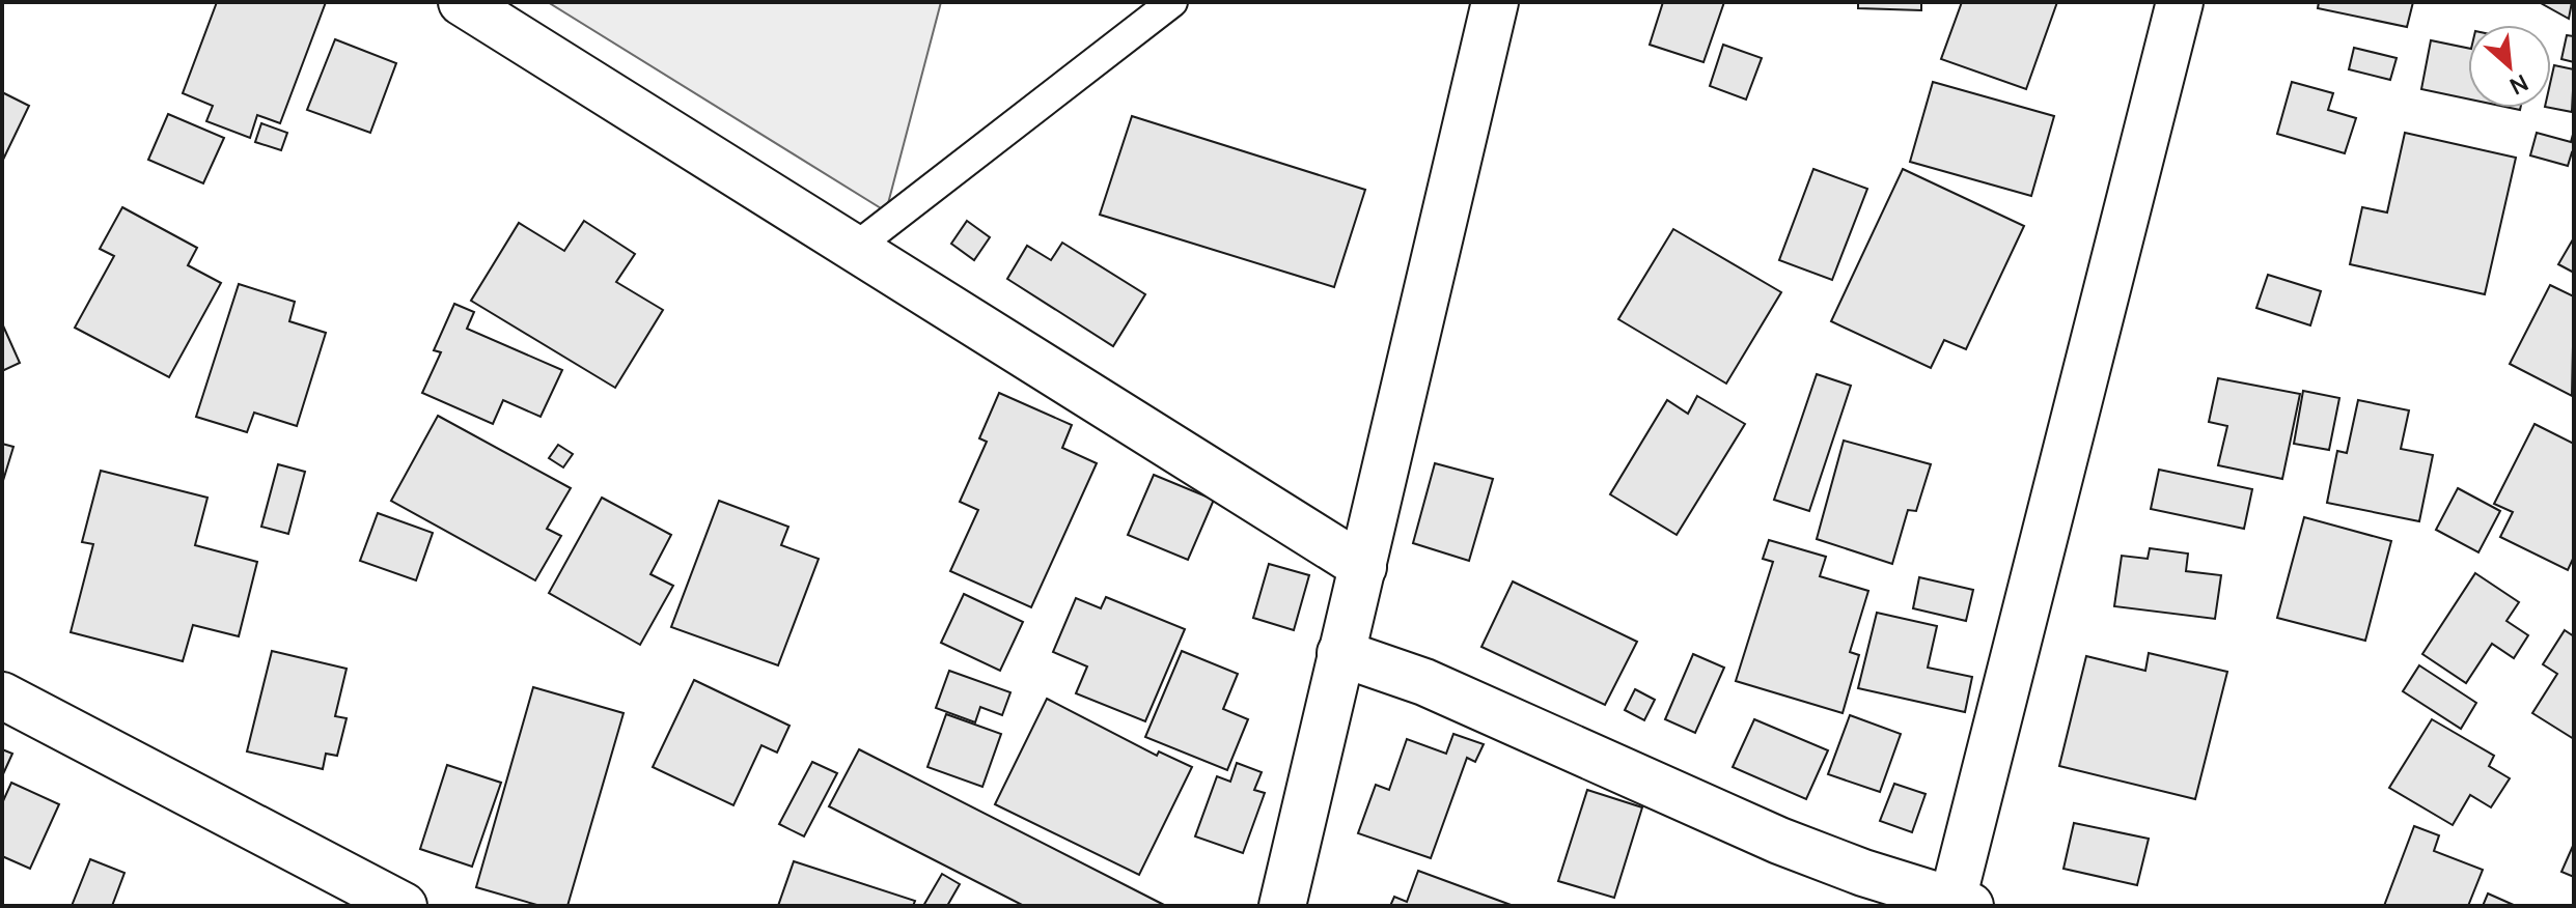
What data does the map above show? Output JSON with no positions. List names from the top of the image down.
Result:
{
  "north": "bottom right"
}
